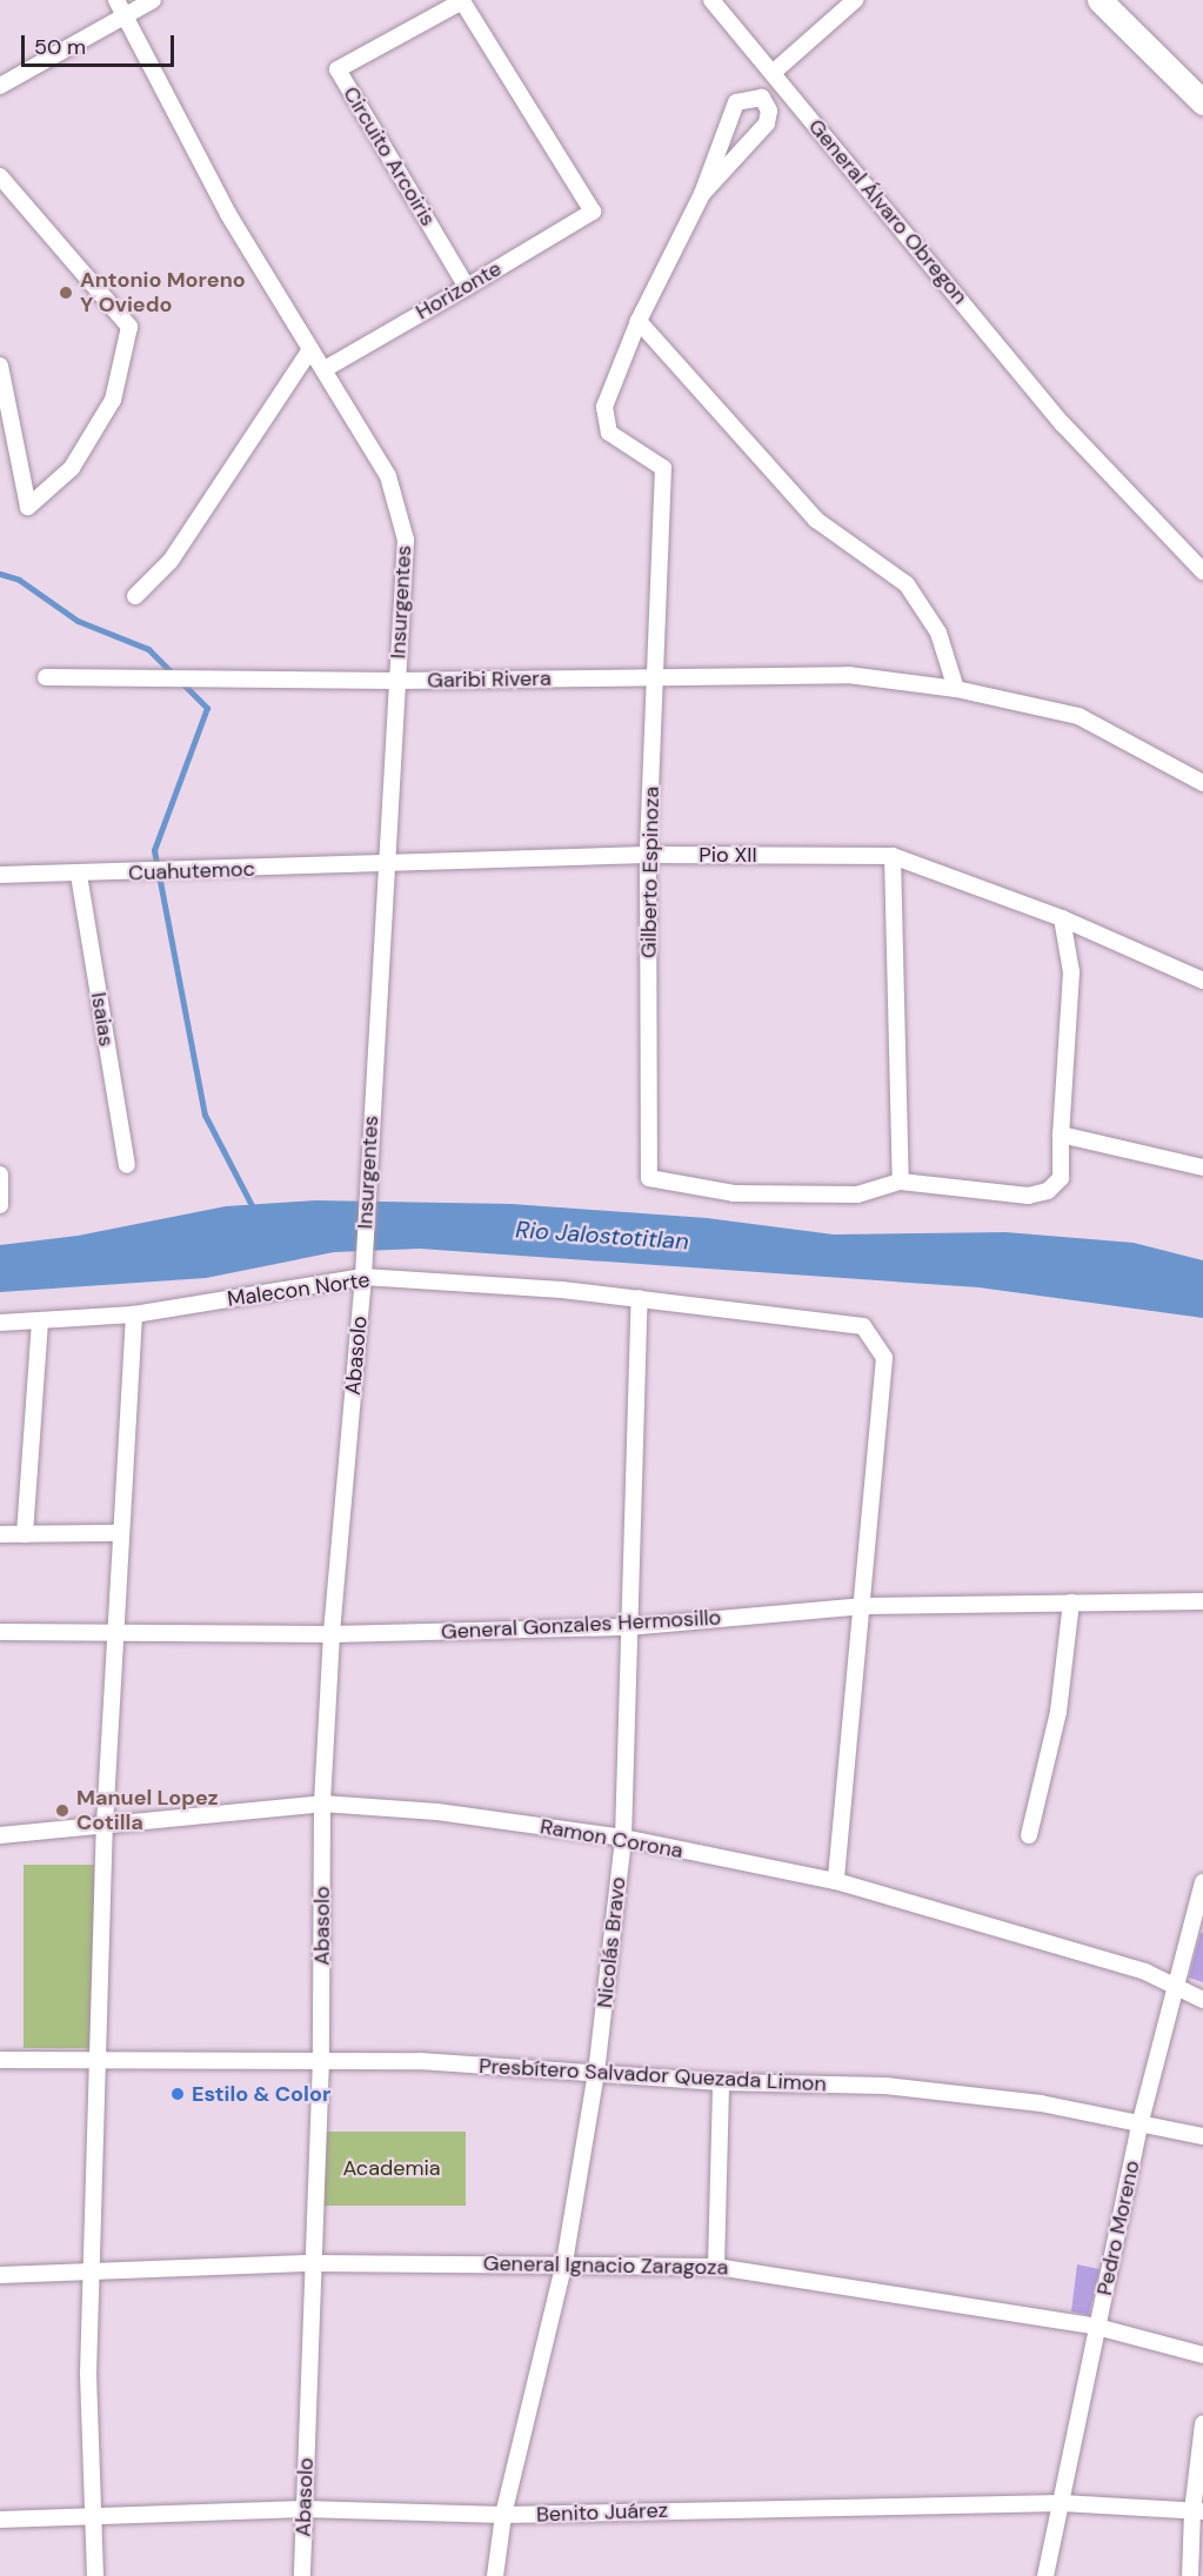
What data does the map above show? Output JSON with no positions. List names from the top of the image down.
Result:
{
  "streets": {
    "street": [
      "Circuito Arcoiris",
      "General Álvaro Obregon",
      "Horizonte",
      "Insurgentes",
      "Garibi Rivera",
      "Pio XII",
      "Cuahutemoc",
      "Gilberto Espinoza",
      "Isaias",
      "Malecon Norte",
      "Abasolo",
      "General Gonzales Hermosillo",
      "Ramon Corona",
      "Nicolás Bravo",
      "Presbítero Salvador Quezada Limon",
      "Pedro Moreno",
      "General Ignacio Zaragoza",
      "Benito Juárez"
    ]
  },
  "crossings": [
    ["Circuito Arcoiris", "Horizonte"],
    ["Horizonte", "Insurgentes"],
    ["Insurgentes", "Garibi Rivera"],
    ["Insurgentes", "Pio XII"],
    ["Insurgentes", "Cuahutemoc"],
    ["Insurgentes", "Malecon Norte"],
    ["Insurgentes", "Abasolo"],
    ["Garibi Rivera", "Gilberto Espinoza"],
    ["Pio XII", "Cuahutemoc"],
    ["Pio XII", "Gilberto Espinoza"],
    ["Cuahutemoc", "Isaias"],
    ["Malecon Norte", "Abasolo"],
    ["Malecon Norte", "General Gonzales Hermosillo"],
    ["Malecon Norte", "Ramon Corona"],
    ["Malecon Norte", "Nicolás Bravo"],
    ["Abasolo", "General Gonzales Hermosillo"],
    ["Abasolo", "Ramon Corona"],
    ["Abasolo", "Presbítero Salvador Quezada Limon"],
    ["Abasolo", "General Ignacio Zaragoza"],
    ["Abasolo", "Benito Juárez"],
    ["General Gonzales Hermosillo", "Nicolás Bravo"],
    ["Ramon Corona", "Nicolás Bravo"],
    ["Ramon Corona", "Pedro Moreno"],
    ["Nicolás Bravo", "Presbítero Salvador Quezada Limon"],
    ["Nicolás Bravo", "General Ignacio Zaragoza"],
    ["Nicolás Bravo", "Benito Juárez"],
    ["Presbítero Salvador Quezada Limon", "Pedro Moreno"],
    ["Pedro Moreno", "General Ignacio Zaragoza"],
    ["Pedro Moreno", "Benito Juárez"]
  ],
  "water": ["Rio Jalostotitlan"],
  "parks": ["Academia"],
  "places": ["Antonio Moreno Y Oviedo", "Manuel Lopez Cotilla", "Estilo & Color"],
  "scale_bar": "50 m"
}
